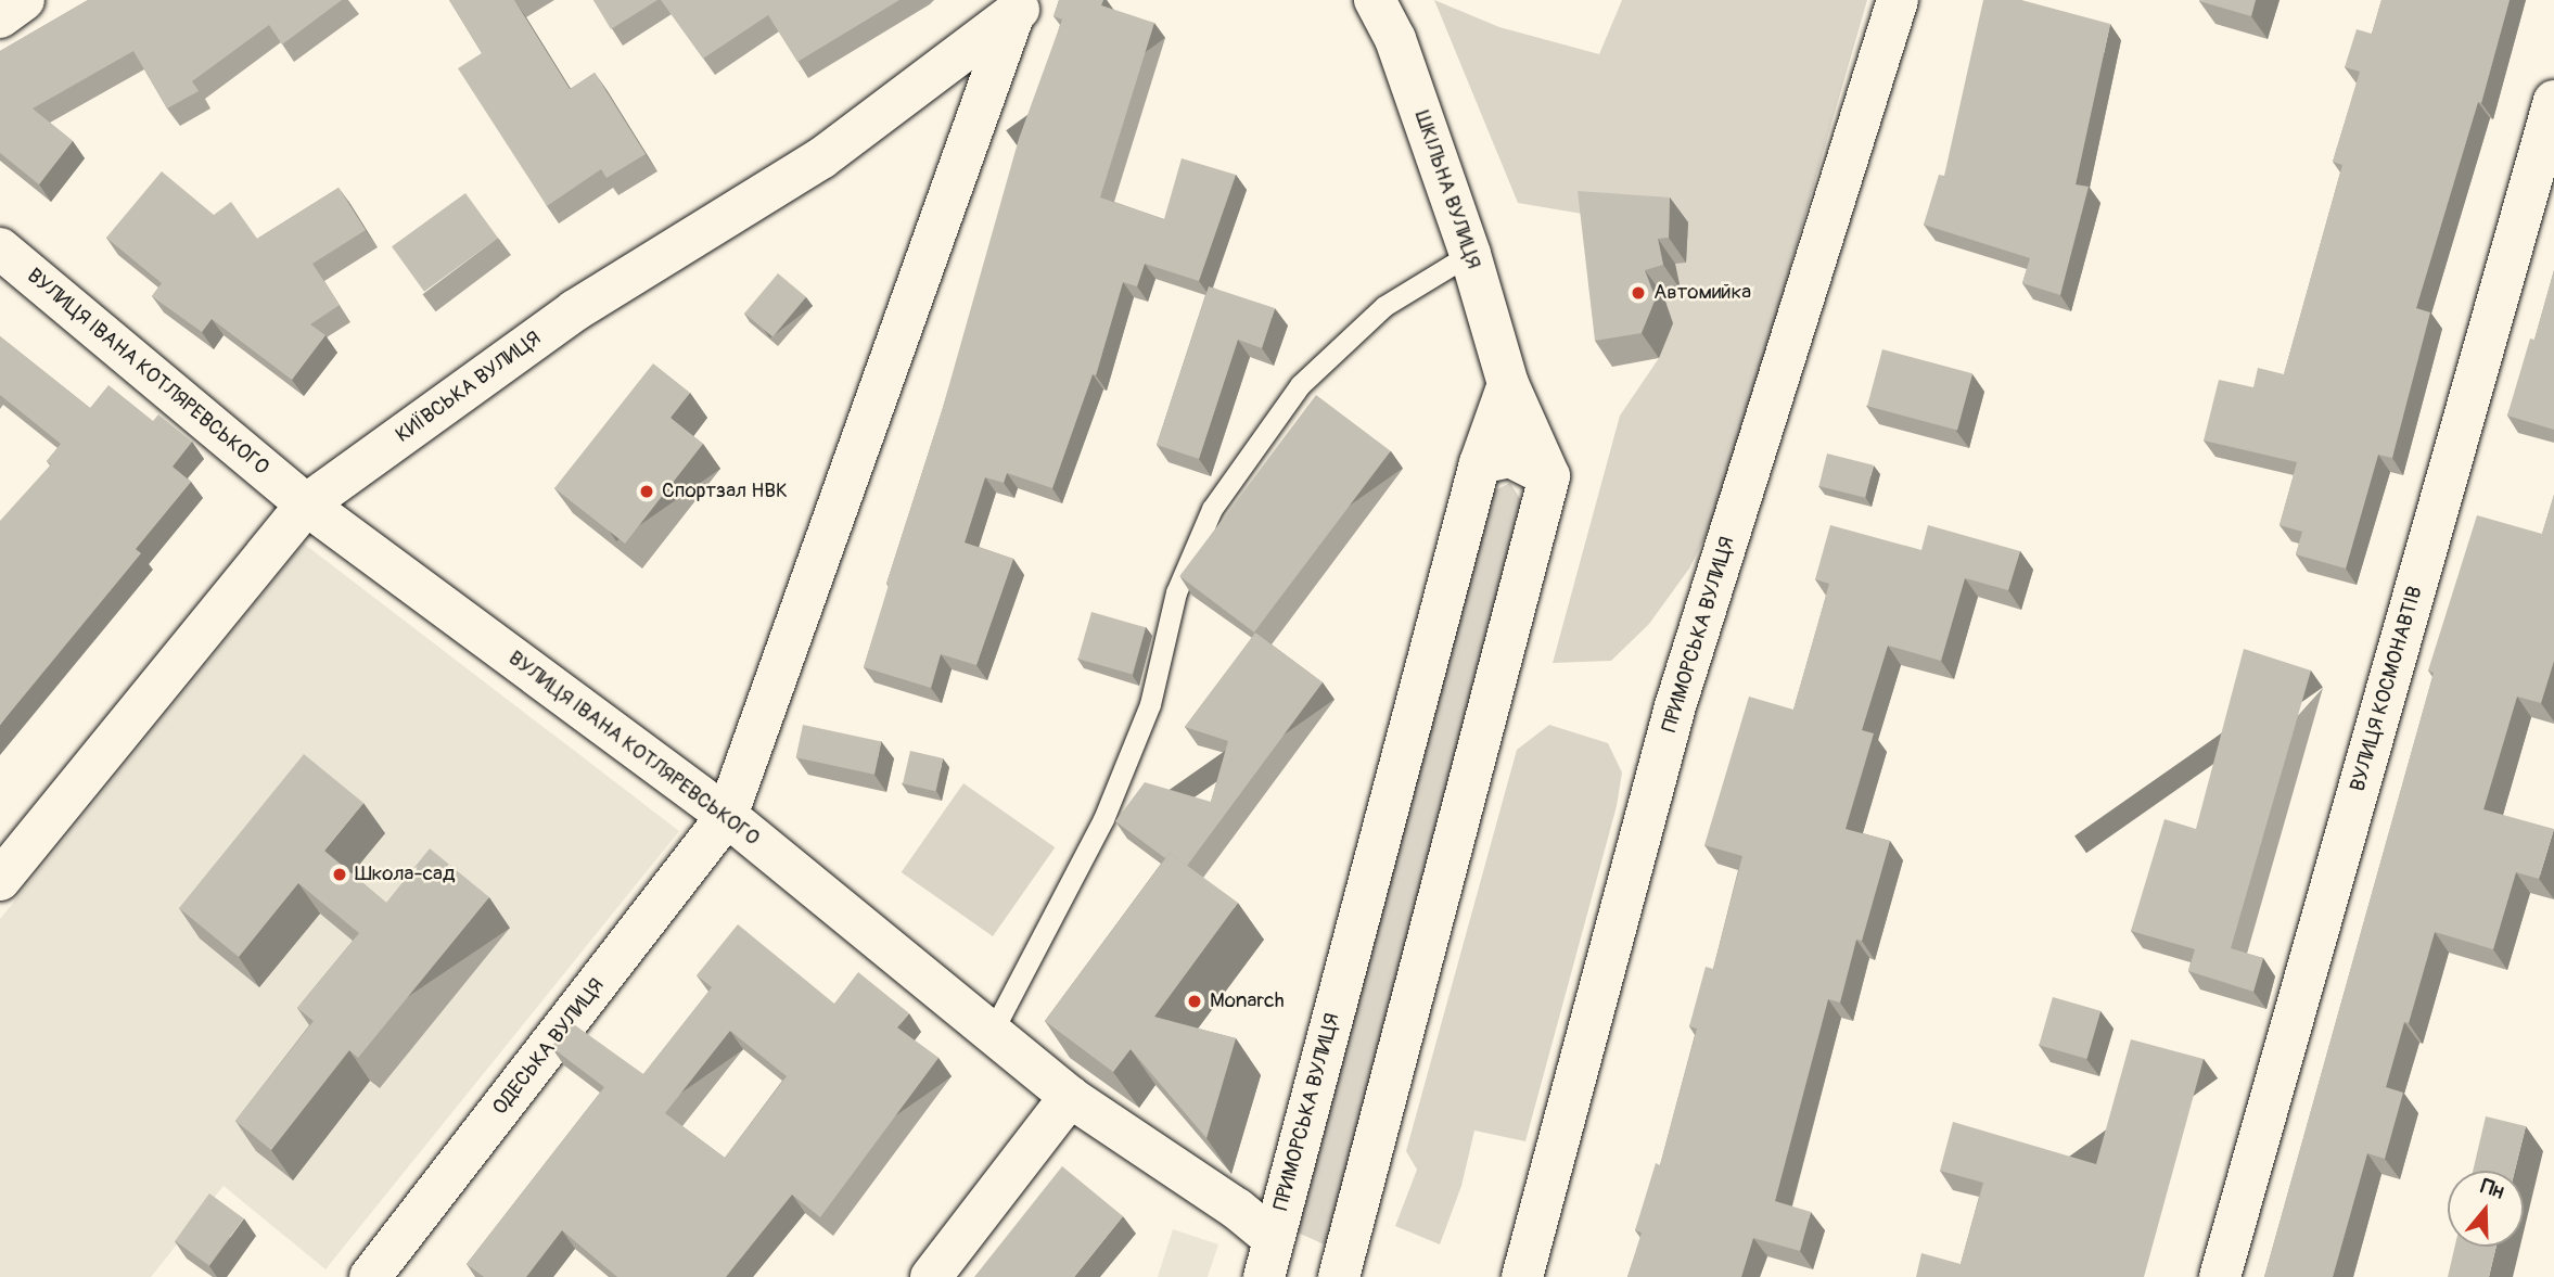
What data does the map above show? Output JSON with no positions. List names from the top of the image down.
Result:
{
  "streets": {
    "street": [
      "ШКІЛЬНА ВУЛИЦЯ",
      "ВУЛИЦЯ ІВАНА КОТЛЯРЕВСЬКОГО",
      "КИЇВСЬКА ВУЛИЦЯ",
      "ПРИМОРСЬКА ВУЛИЦЯ",
      "ВУЛИЦЯ КОСМОНАВТІВ",
      "ОДЕСЬКА ВУЛИЦЯ"
    ]
  },
  "crossings": [
    ["ШКІЛЬНА ВУЛИЦЯ", "ПРИМОРСЬКА ВУЛИЦЯ"],
    ["ВУЛИЦЯ ІВАНА КОТЛЯРЕВСЬКОГО", "КИЇВСЬКА ВУЛИЦЯ"],
    ["ВУЛИЦЯ ІВАНА КОТЛЯРЕВСЬКОГО", "ПРИМОРСЬКА ВУЛИЦЯ"],
    ["ВУЛИЦЯ ІВАНА КОТЛЯРЕВСЬКОГО", "ОДЕСЬКА ВУЛИЦЯ"],
    ["КИЇВСЬКА ВУЛИЦЯ", "ОДЕСЬКА ВУЛИЦЯ"]
  ],
  "places": [
    "Автомийка",
    "Спортзал НВК",
    "Школа-сад",
    "Monarch"
  ],
  "north": "top"
}
